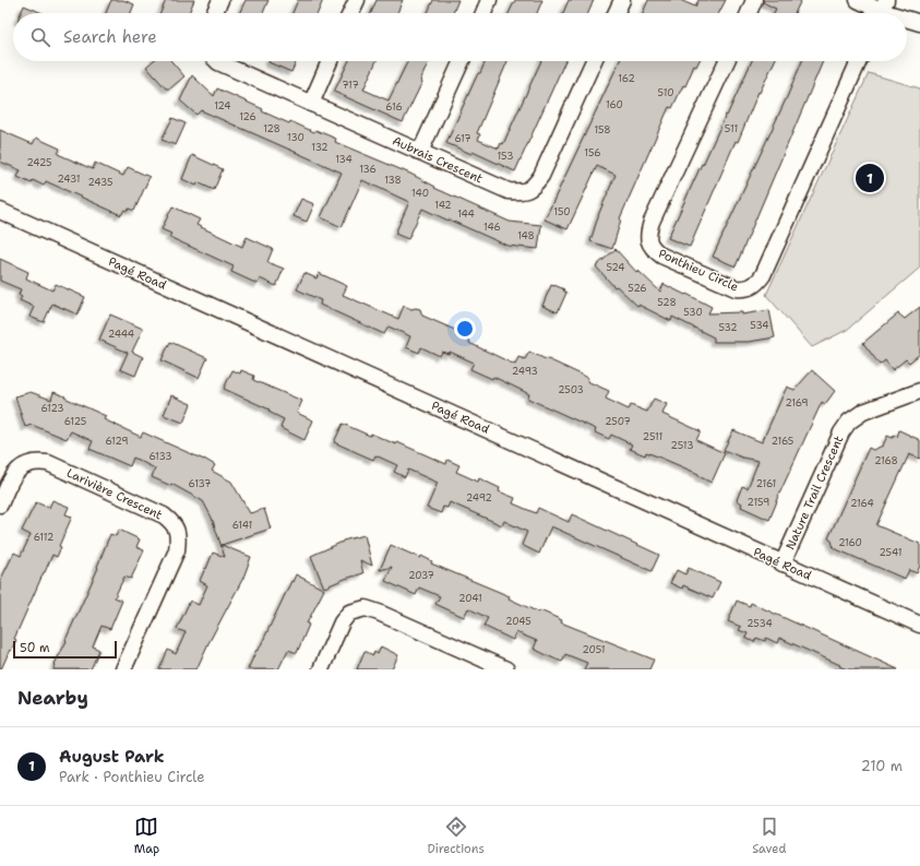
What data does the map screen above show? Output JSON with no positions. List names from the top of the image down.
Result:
{
  "streets": {
    "street": [
      "Aubrais Crescent",
      "Ponthieu Circle",
      "Pagé Road",
      "Nature Trail Crescent",
      "Larivière Crescent"
    ]
  },
  "crossings": [
    ["Pagé Road", "Nature Trail Crescent"]
  ],
  "house_numbers": [
    "162",
    "717",
    "510",
    "160",
    "124",
    "616",
    "126",
    "128",
    "511",
    "158",
    "130",
    "617",
    "132",
    "156",
    "153",
    "134",
    "2425",
    "136",
    "2431",
    "138",
    "2435",
    "140",
    "142",
    "150",
    "144",
    "146",
    "148",
    "524",
    "526",
    "528",
    "530",
    "534",
    "532",
    "2444",
    "2493",
    "2503",
    "2169",
    "6123",
    "6125",
    "2507",
    "2511",
    "6129",
    "2165",
    "2513",
    "6133",
    "2168",
    "6137",
    "2161",
    "2492",
    "2159",
    "2164",
    "6141",
    "6112",
    "2160",
    "2541",
    "2037",
    "2041",
    "2045",
    "2534",
    "2051"
  ],
  "scale_bar": "50 m",
  "page": {
    "search": "Search here",
    "pins": "1",
    "scale": "50 m",
    "heading": "Nearby",
    "list": [
      {
        "mark": "1",
        "name": "August Park",
        "note": "Park · Ponthieu Circle",
        "value": "210 m"
      }
    ],
    "nav": ["Map", "Directions", "Saved"]
  }
}
